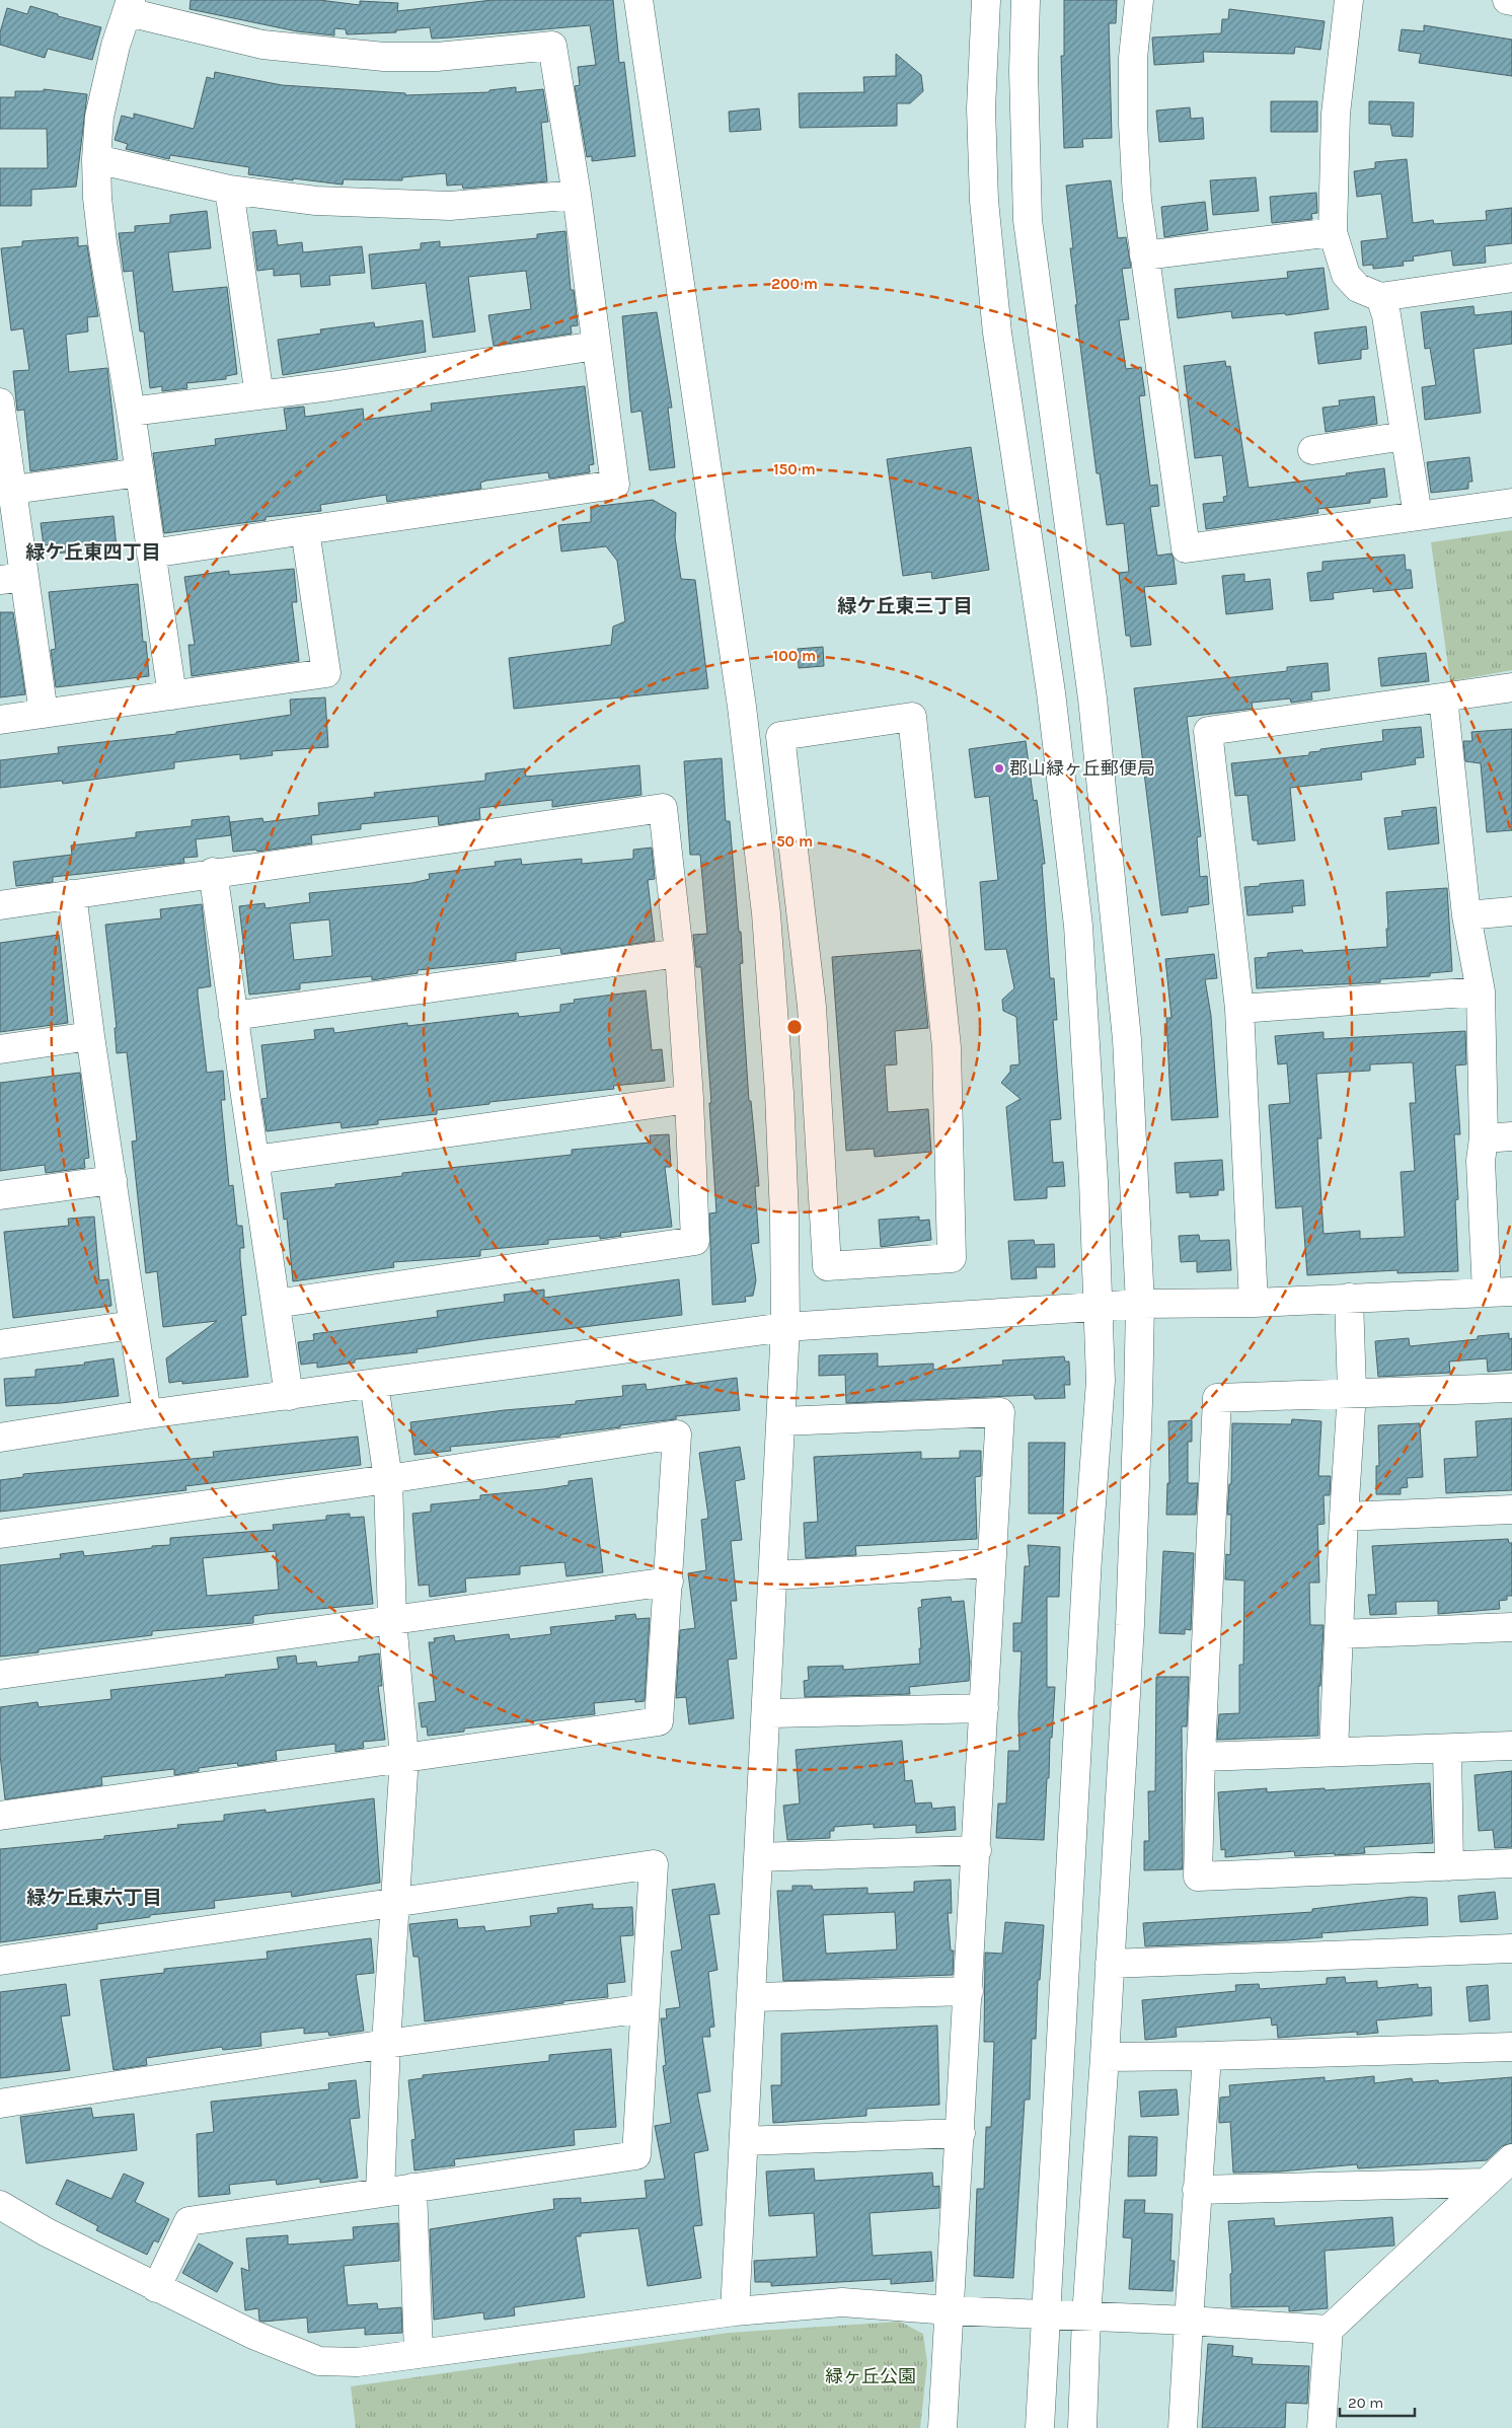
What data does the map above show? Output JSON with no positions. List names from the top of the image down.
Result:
{
  "districts": ["緑ケ丘東四丁目", "緑ケ丘東三丁目", "緑ケ丘東六丁目"],
  "parks": ["緑ヶ丘公園"],
  "places": ["郡山緑ヶ丘郵便局"],
  "scale_bar": "20 m",
  "rings": [
    "200 m",
    "150 m",
    "100 m",
    "50 m"
  ]
}
